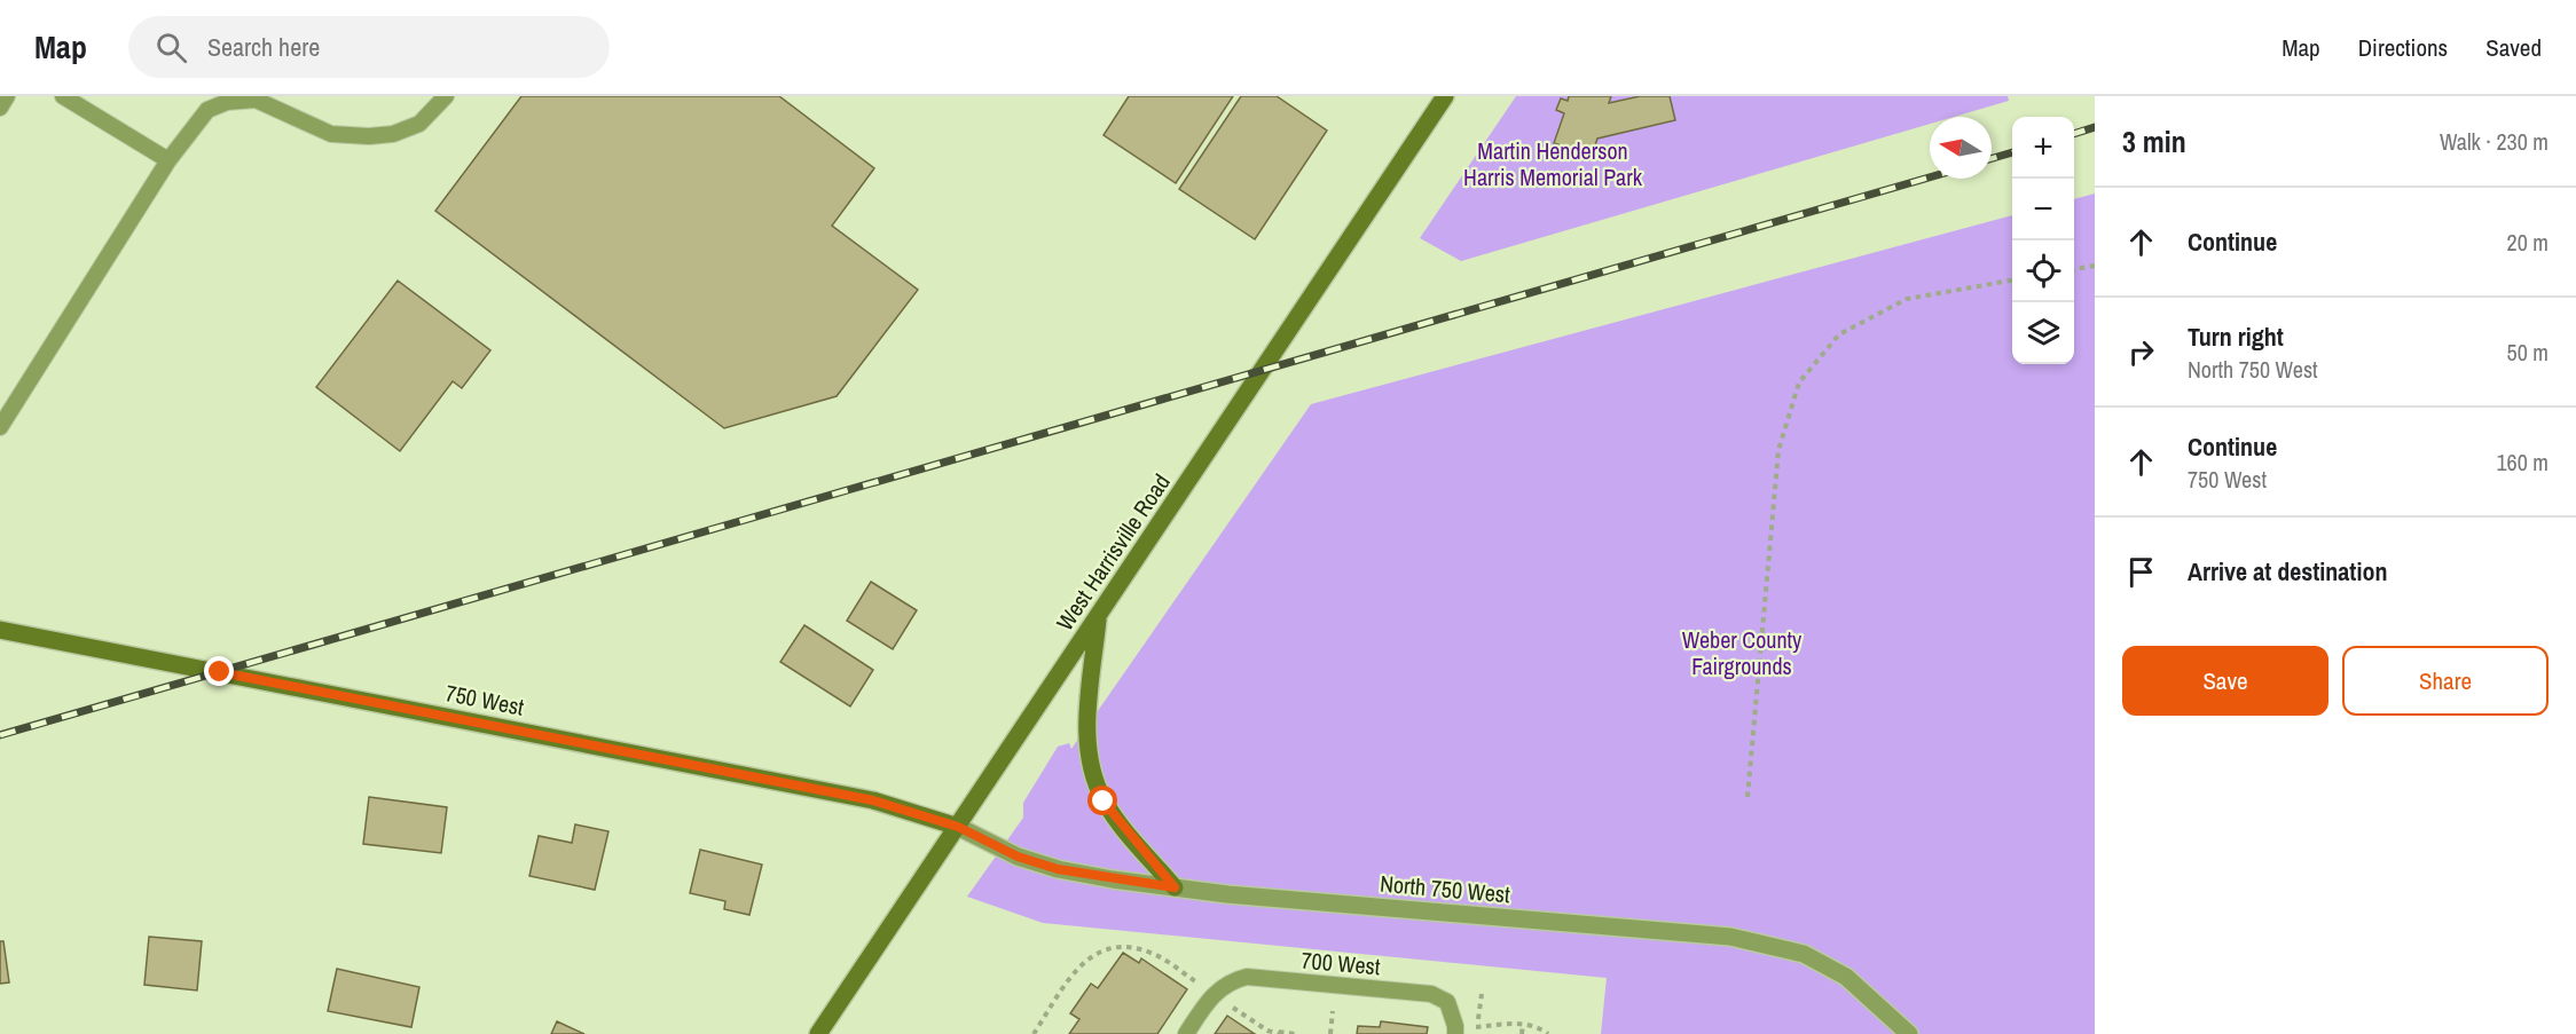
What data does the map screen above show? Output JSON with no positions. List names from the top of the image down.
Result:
{
  "streets": {
    "main road": ["West Harrisville Road", "750 West"],
    "street": ["North 750 West"],
    "lane": ["700 West"]
  },
  "crossings": [
    ["West Harrisville Road", "750 West"],
    ["West Harrisville Road", "North 750 West"],
    ["750 West", "North 750 West"]
  ],
  "parks": ["Martin Henderson Harris Memorial Park", "Weber County Fairgrounds"],
  "north": "left",
  "page": {
    "header": "Map",
    "search": "Search here",
    "nav": ["Map", "Directions", "Saved"],
    "heading": ["3 min", "Walk · 230 m"],
    "map_buttons": ["+", "−"],
    "list": [
      ["Continue", "20 m"],
      ["Turn right", "North 750 West", "50 m"],
      ["Continue", "750 West", "160 m"],
      "Arrive at destination"
    ],
    "buttons": ["Save", "Share"]
  }
}
